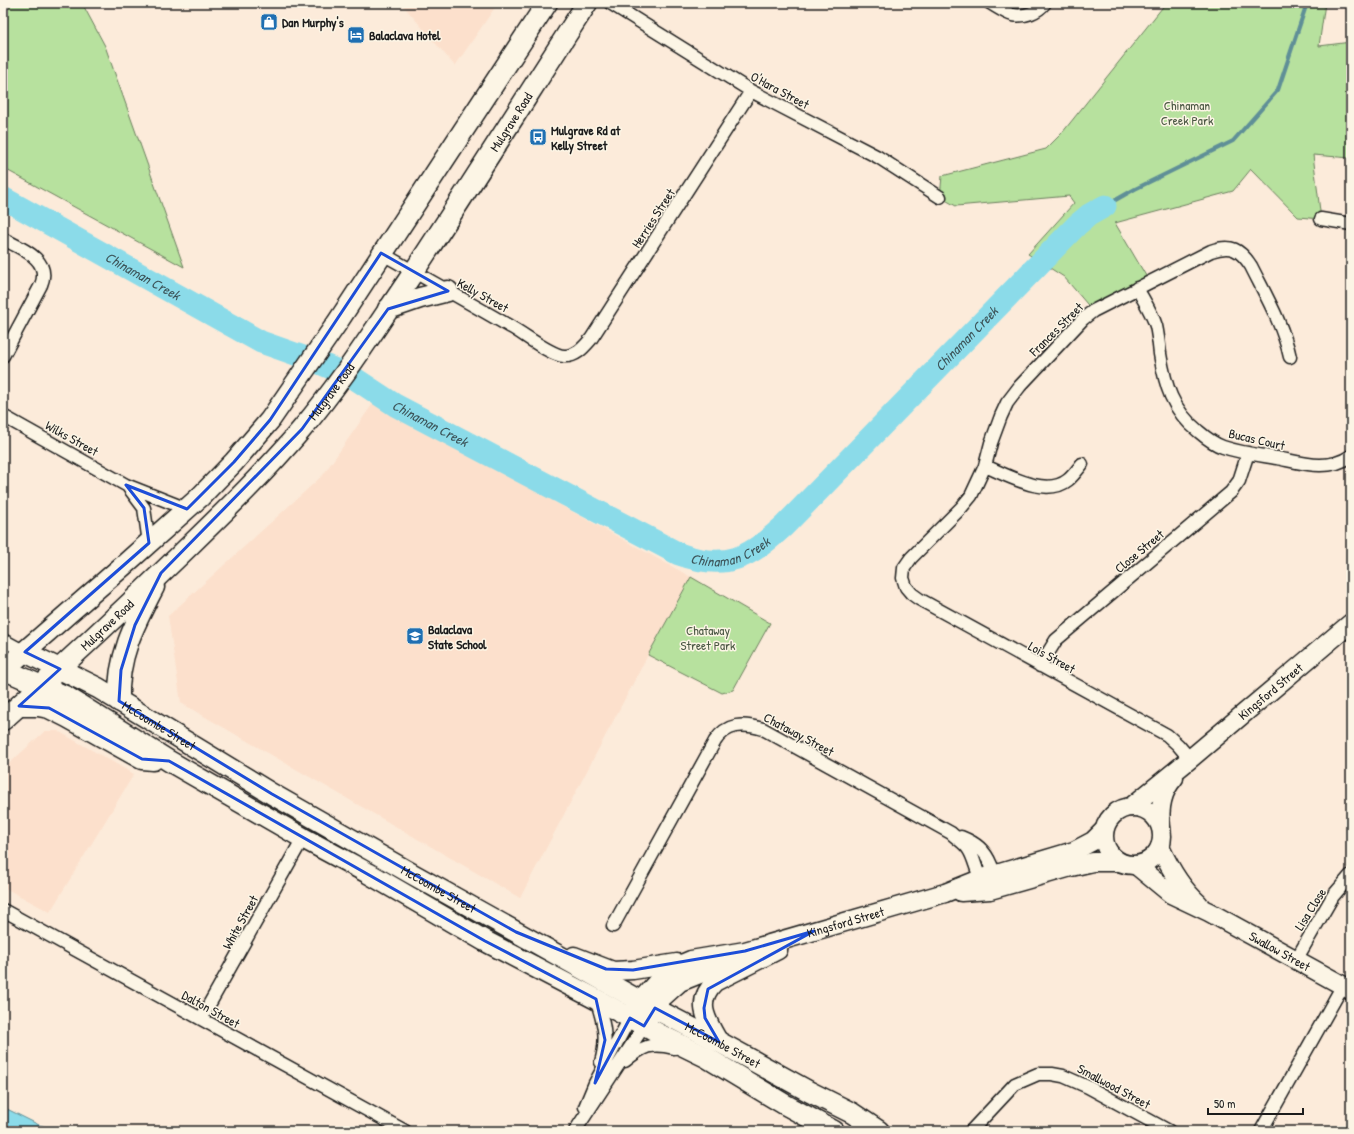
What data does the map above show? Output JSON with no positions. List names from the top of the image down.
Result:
{
  "streets": {
    "main road": ["Mulgrave Road", "McCoombe Street"],
    "street": [
      "O'Hara Street",
      "Herries Street",
      "Kelly Street",
      "Frances Street",
      "Wilks Street",
      "Bucas Court",
      "Close Street",
      "Lois Street",
      "Kingsford Street",
      "Chataway Street",
      "Lisa Close",
      "White Street",
      "Swallow Street",
      "Dalton Street",
      "Smallwood Street"
    ]
  },
  "crossings": [
    ["O'Hara Street", "Herries Street"],
    ["Mulgrave Road", "Kelly Street"],
    ["Mulgrave Road", "McCoombe Street"],
    ["Herries Street", "Kelly Street"],
    ["Frances Street", "Bucas Court"],
    ["Frances Street", "Lois Street"],
    ["Bucas Court", "Close Street"],
    ["Close Street", "Lois Street"],
    ["Lois Street", "Kingsford Street"],
    ["Kingsford Street", "McCoombe Street"],
    ["Kingsford Street", "Chataway Street"],
    ["Kingsford Street", "Swallow Street"],
    ["McCoombe Street", "White Street"],
    ["Lisa Close", "Swallow Street"],
    ["White Street", "Dalton Street"]
  ],
  "water": ["Chinaman Creek"],
  "parks": ["Chinaman Creek Park", "Chataway Street Park"],
  "places": {
    "shop": ["Dan Murphy's"],
    "hotel": ["Balaclava Hotel"],
    "bus stop": ["Mulgrave Rd at Kelly Street"],
    "school or university": ["Balaclava State School"]
  },
  "scale_bar": "50 m"
}
